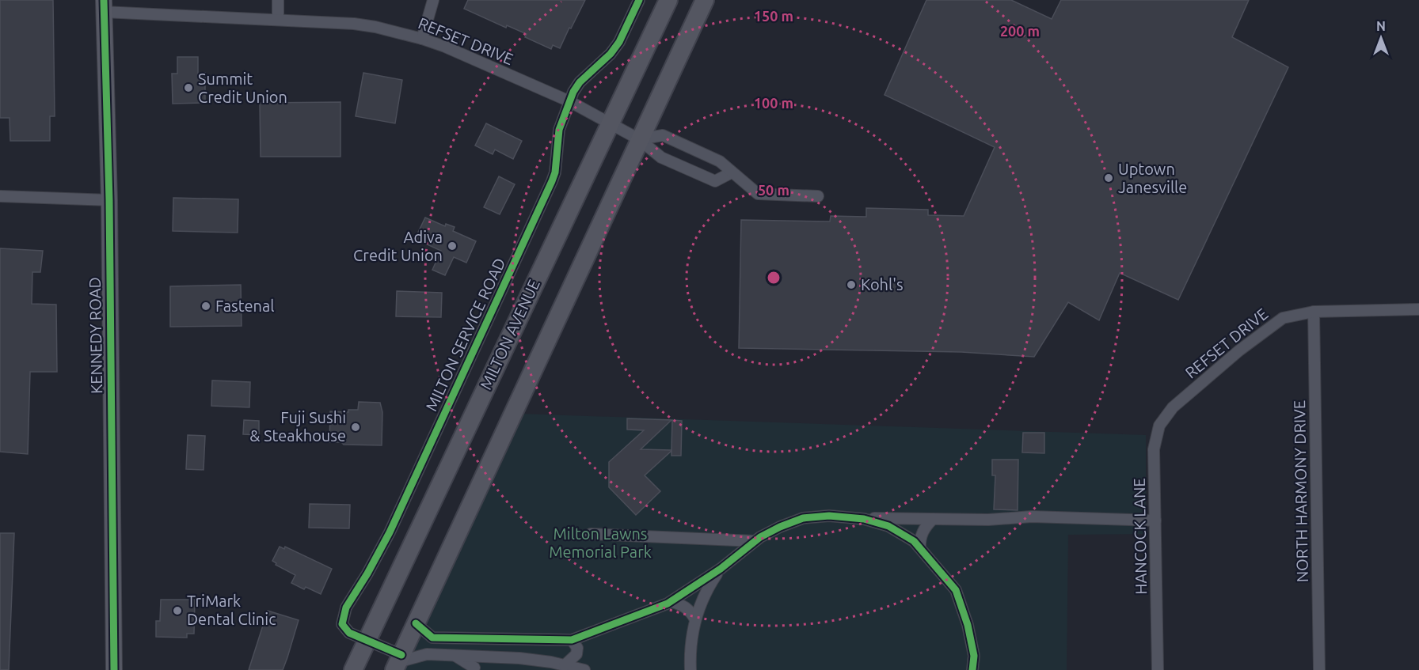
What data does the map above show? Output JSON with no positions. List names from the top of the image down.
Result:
{
  "streets": {
    "main road": ["MILTON AVENUE"],
    "street": [
      "REFSET DRIVE",
      "MILTON SERVICE ROAD",
      "KENNEDY ROAD",
      "NORTH HARMONY DRIVE",
      "HANCOCK LANE"
    ]
  },
  "crossings": [
    ["REFSET DRIVE", "MILTON SERVICE ROAD"],
    ["REFSET DRIVE", "MILTON AVENUE"],
    ["REFSET DRIVE", "KENNEDY ROAD"],
    ["REFSET DRIVE", "NORTH HARMONY DRIVE"],
    ["REFSET DRIVE", "HANCOCK LANE"],
    ["MILTON SERVICE ROAD", "MILTON AVENUE"]
  ],
  "parks": ["Milton Lawns Memorial Park"],
  "places": [
    "Summit Credit Union",
    "Uptown Janesville",
    "Adiva Credit Union",
    "Kohl's",
    "Fastenal",
    "Fuji Sushi & Steakhouse",
    "TriMark Dental Clinic"
  ],
  "north": "top",
  "rings": [
    "150 m",
    "200 m",
    "100 m",
    "50 m"
  ]
}
